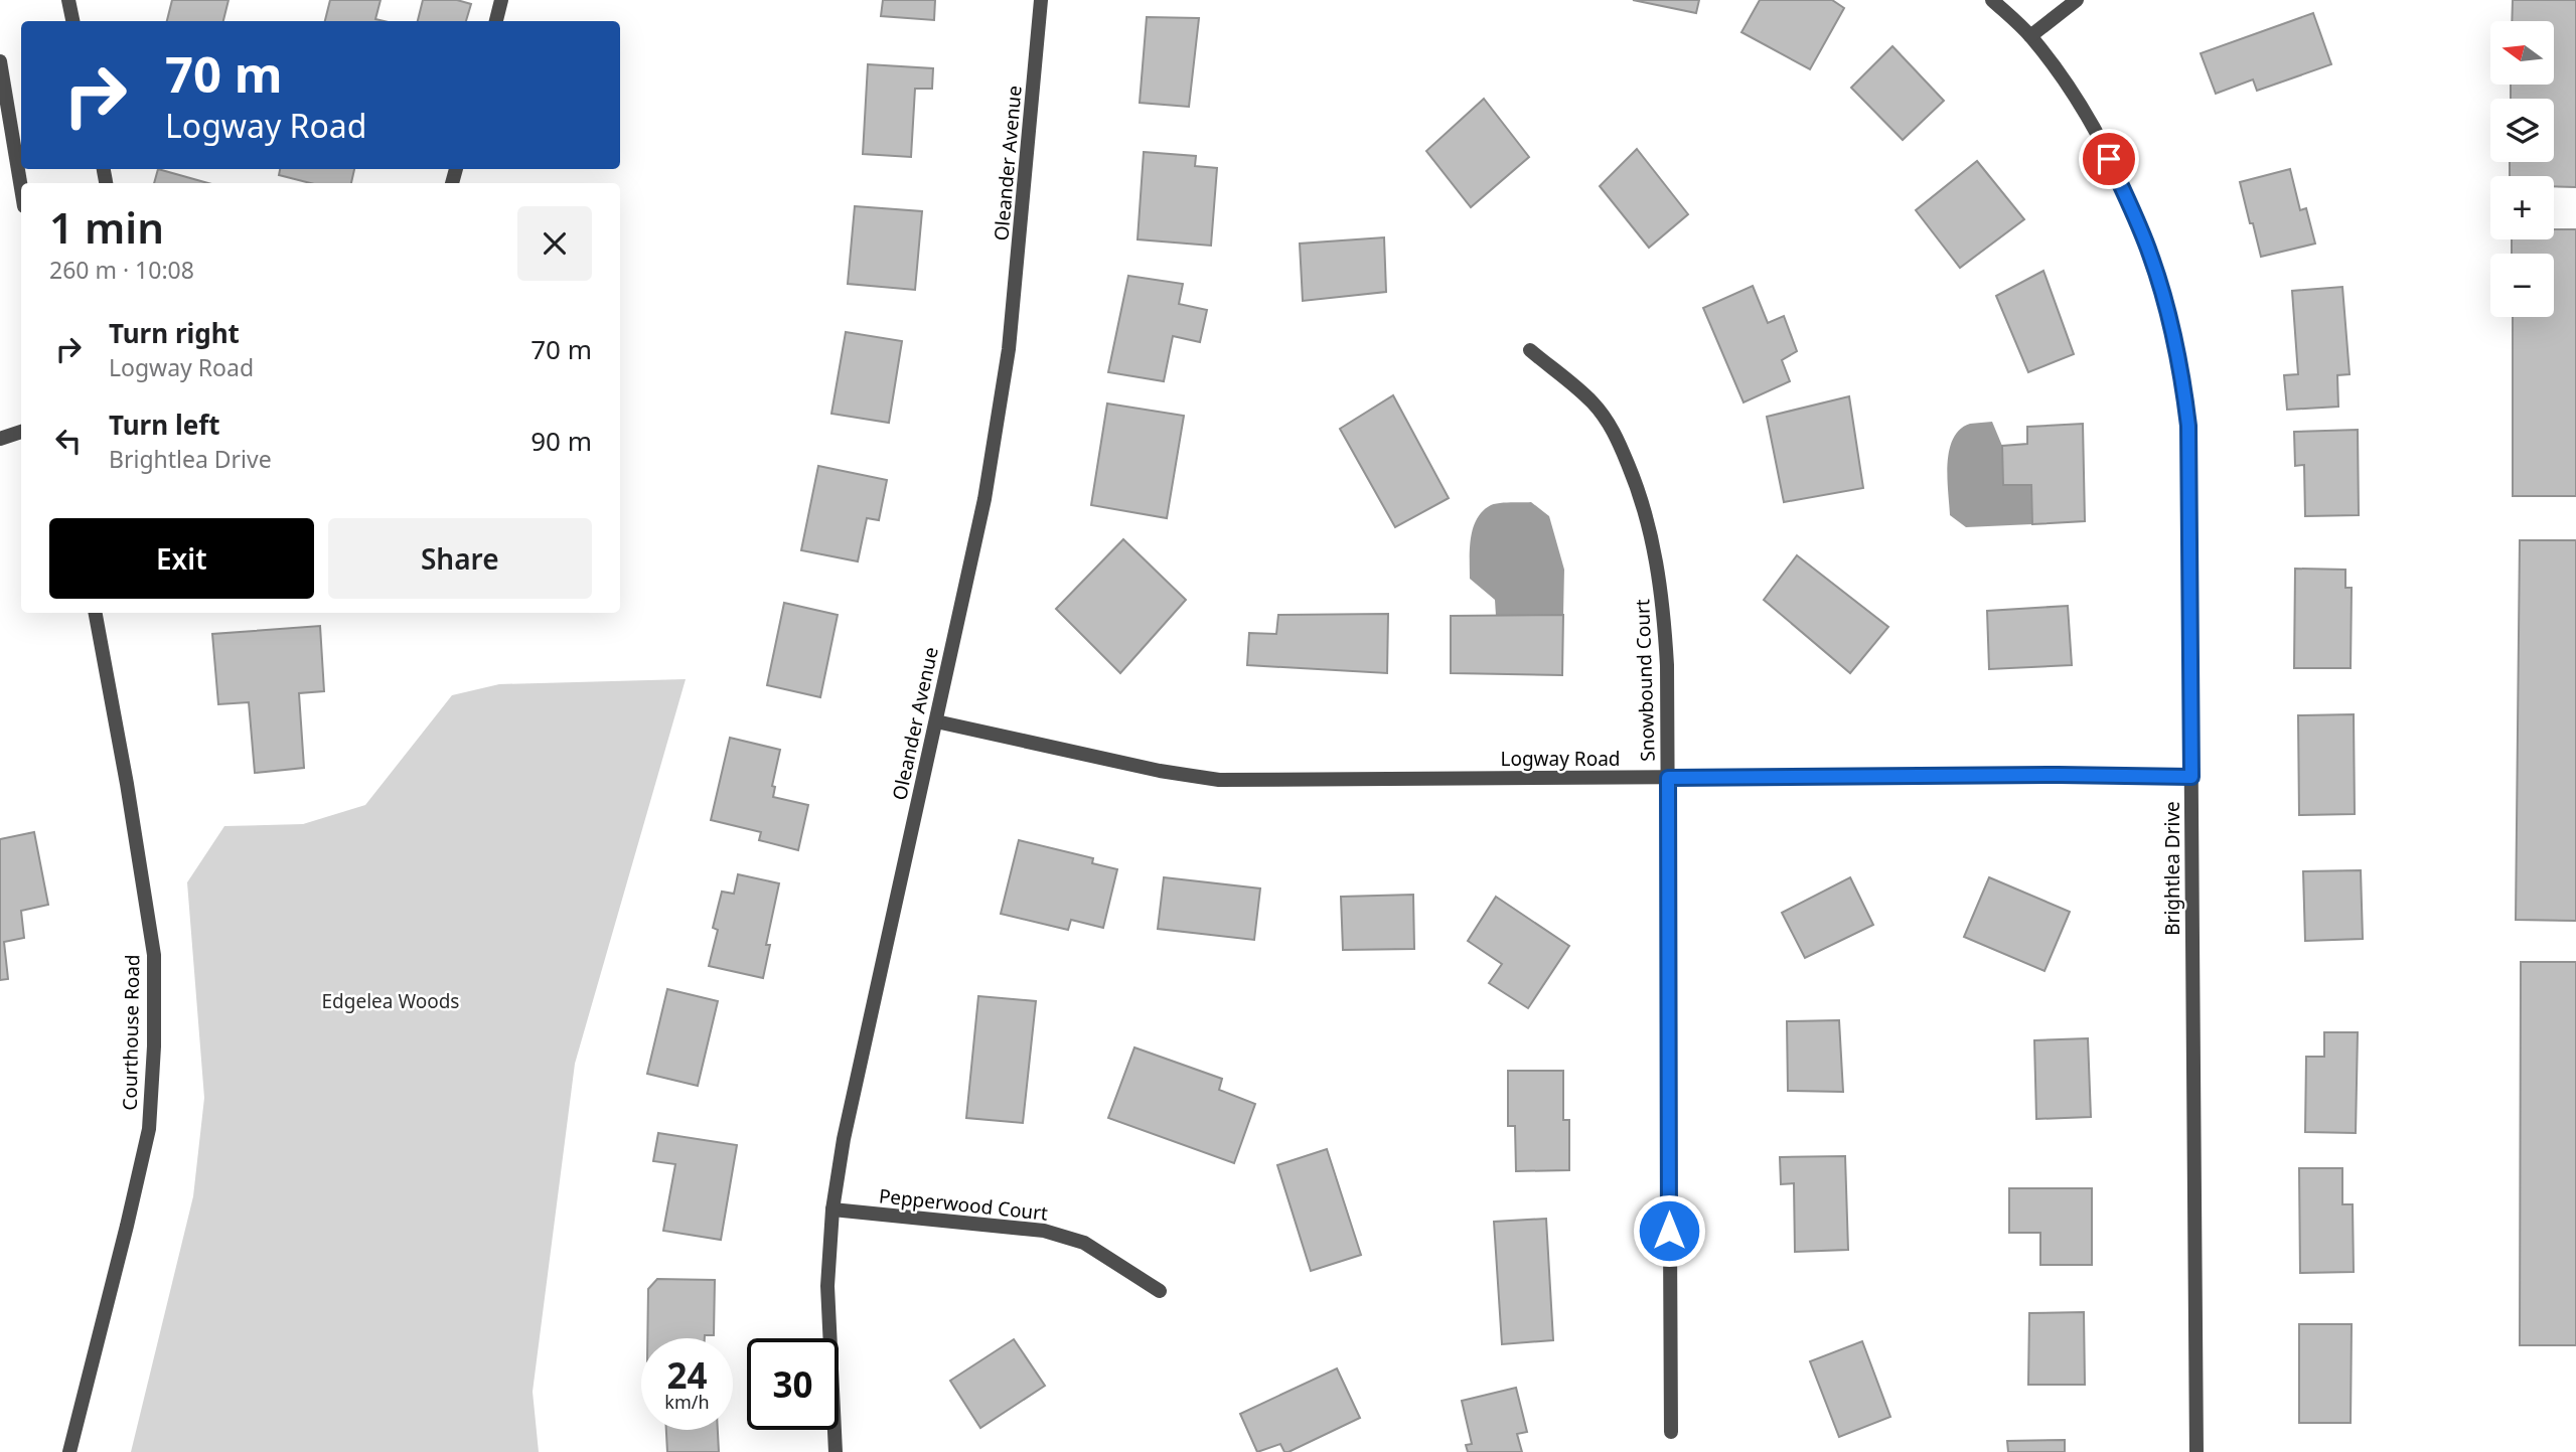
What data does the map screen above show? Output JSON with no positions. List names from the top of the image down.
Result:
{
  "streets": {
    "street": [
      "Oleander Avenue",
      "Snowbound Court",
      "Logway Road",
      "Brightlea Drive",
      "Courthouse Road",
      "Pepperwood Court"
    ]
  },
  "crossings": [
    ["Oleander Avenue", "Logway Road"],
    ["Oleander Avenue", "Pepperwood Court"],
    ["Snowbound Court", "Logway Road"],
    ["Logway Road", "Brightlea Drive"]
  ],
  "parks": ["Edgelea Woods"],
  "north": "left",
  "page": {
    "map_buttons": ["+", "−"],
    "turn": ["70 m", "Logway Road"],
    "heading": ["1 min", "260 m · 10:08"],
    "list": [
      {
        "name": "Turn right",
        "note": "Logway Road",
        "value": "70 m"
      },
      {
        "name": "Turn left",
        "note": "Brightlea Drive",
        "value": "90 m"
      }
    ],
    "buttons": ["Exit", "Share"],
    "speed": "24 km/h",
    "limit": "30"
  }
}
